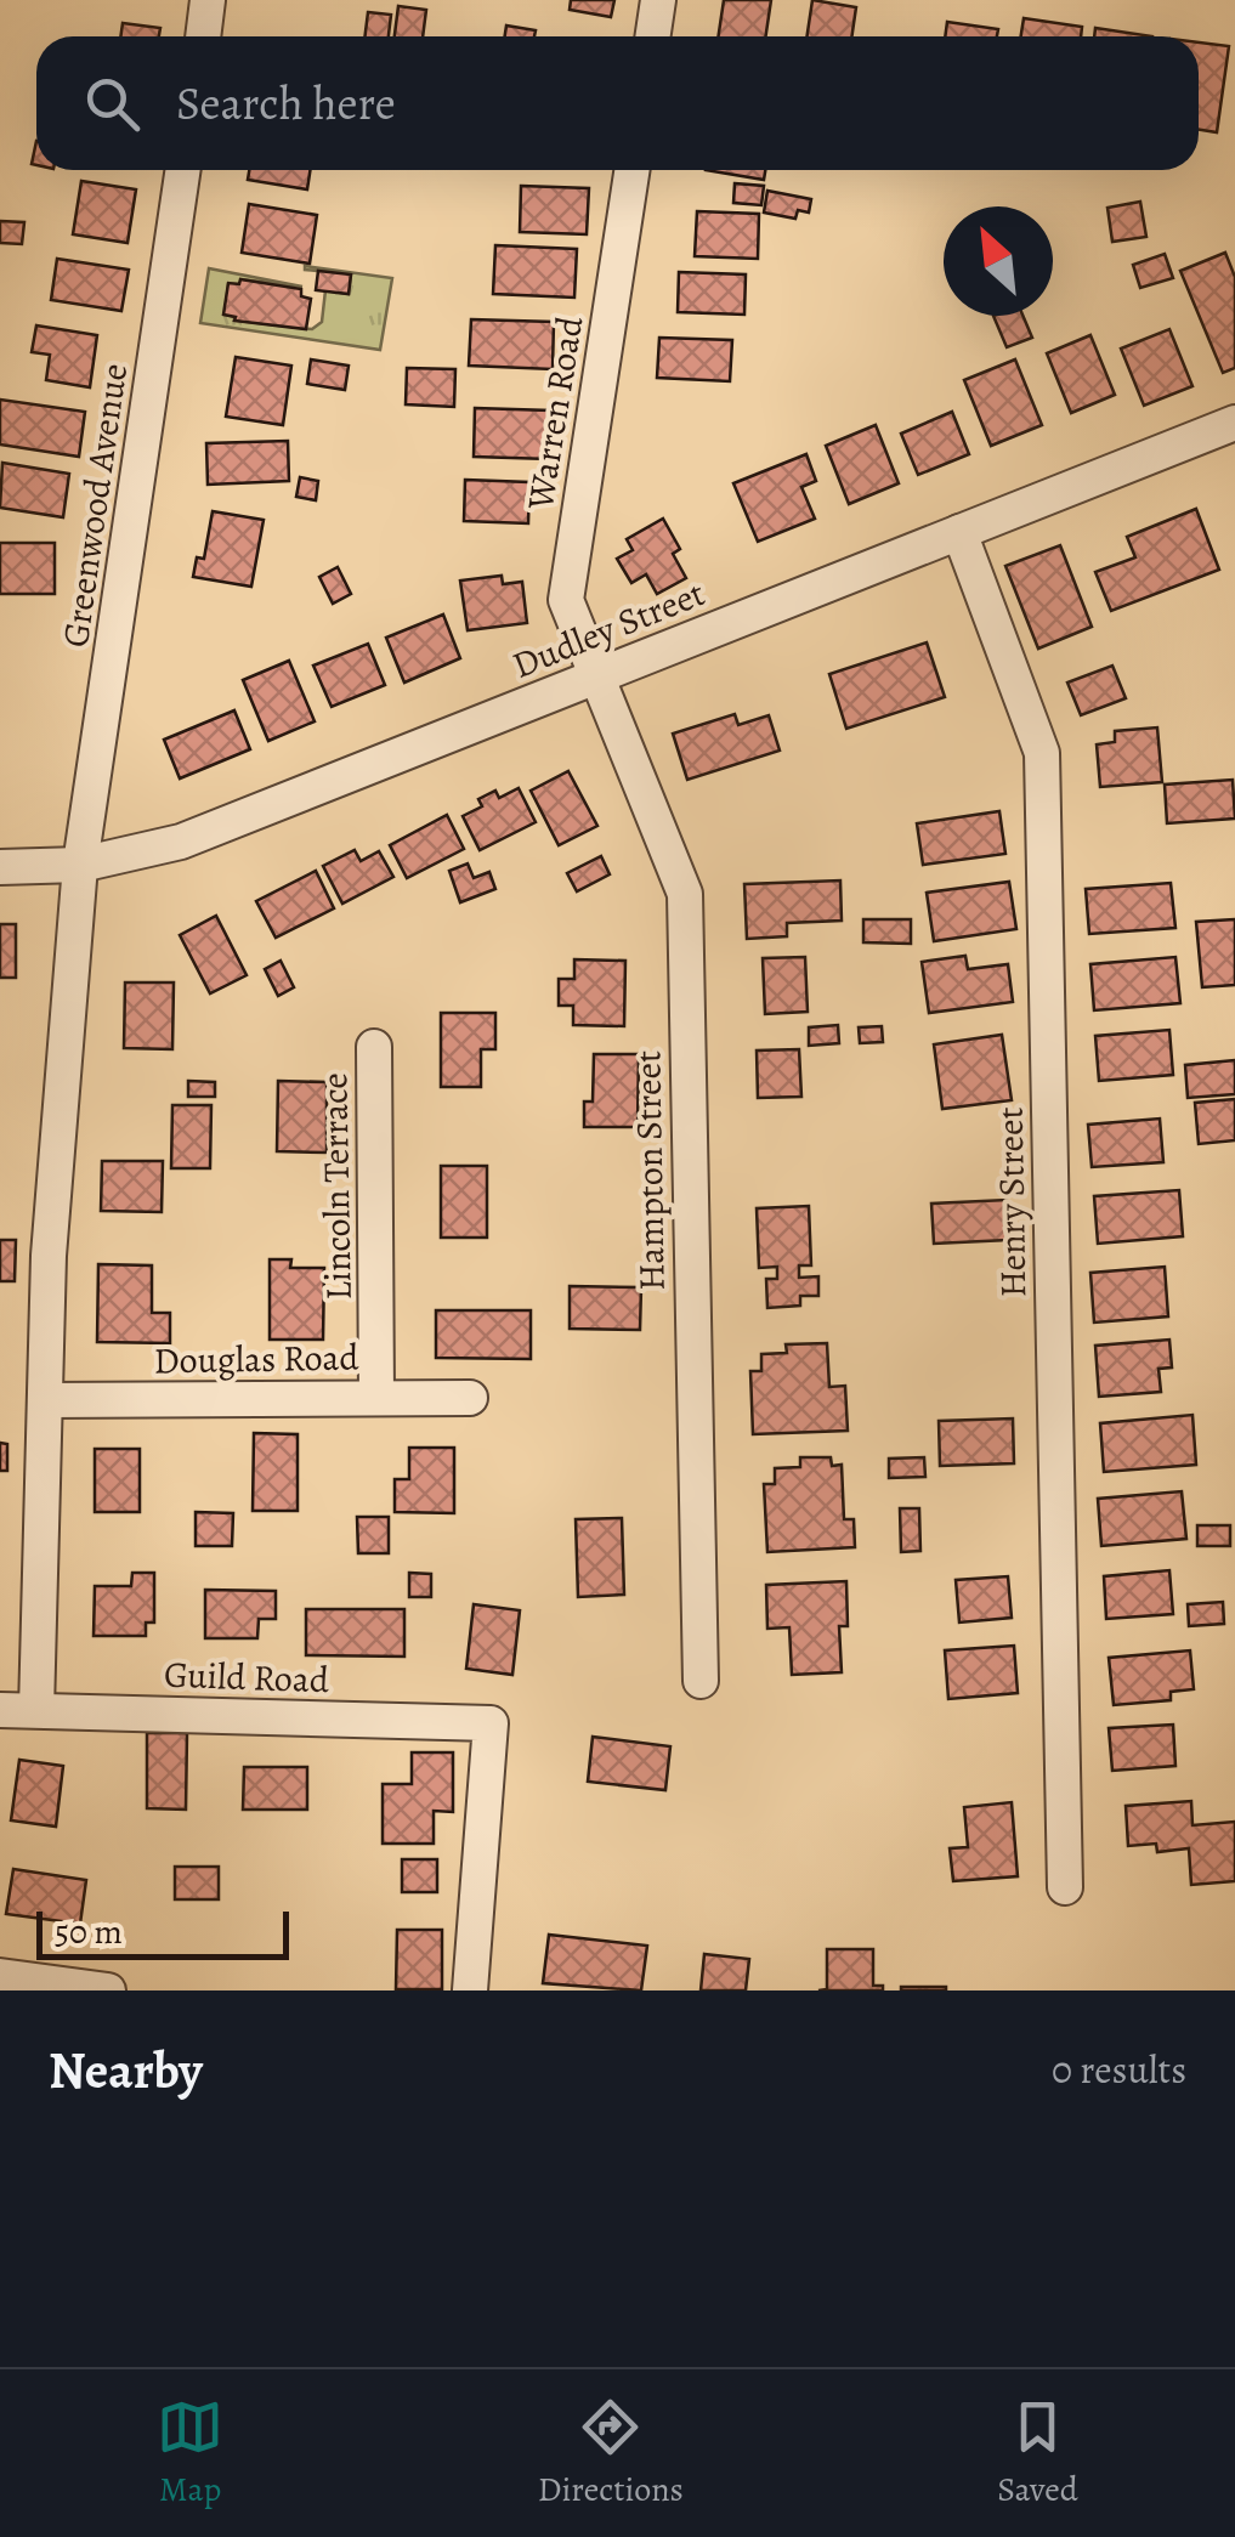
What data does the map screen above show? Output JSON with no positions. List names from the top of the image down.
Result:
{
  "streets": {
    "street": [
      "Warren Road",
      "Greenwood Avenue",
      "Dudley Street",
      "Hampton Street",
      "Lincoln Terrace",
      "Henry Street",
      "Douglas Road",
      "Guild Road"
    ]
  },
  "crossings": [
    ["Warren Road", "Dudley Street"],
    ["Warren Road", "Hampton Street"],
    ["Greenwood Avenue", "Dudley Street"],
    ["Greenwood Avenue", "Douglas Road"],
    ["Greenwood Avenue", "Guild Road"],
    ["Dudley Street", "Hampton Street"],
    ["Dudley Street", "Henry Street"],
    ["Lincoln Terrace", "Douglas Road"]
  ],
  "scale_bar": "50 m",
  "north": "top left",
  "page": {
    "search": "Search here",
    "scale": "50 m",
    "heading": ["Nearby", "0 results"],
    "nav": ["Map", "Directions", "Saved"]
  }
}
